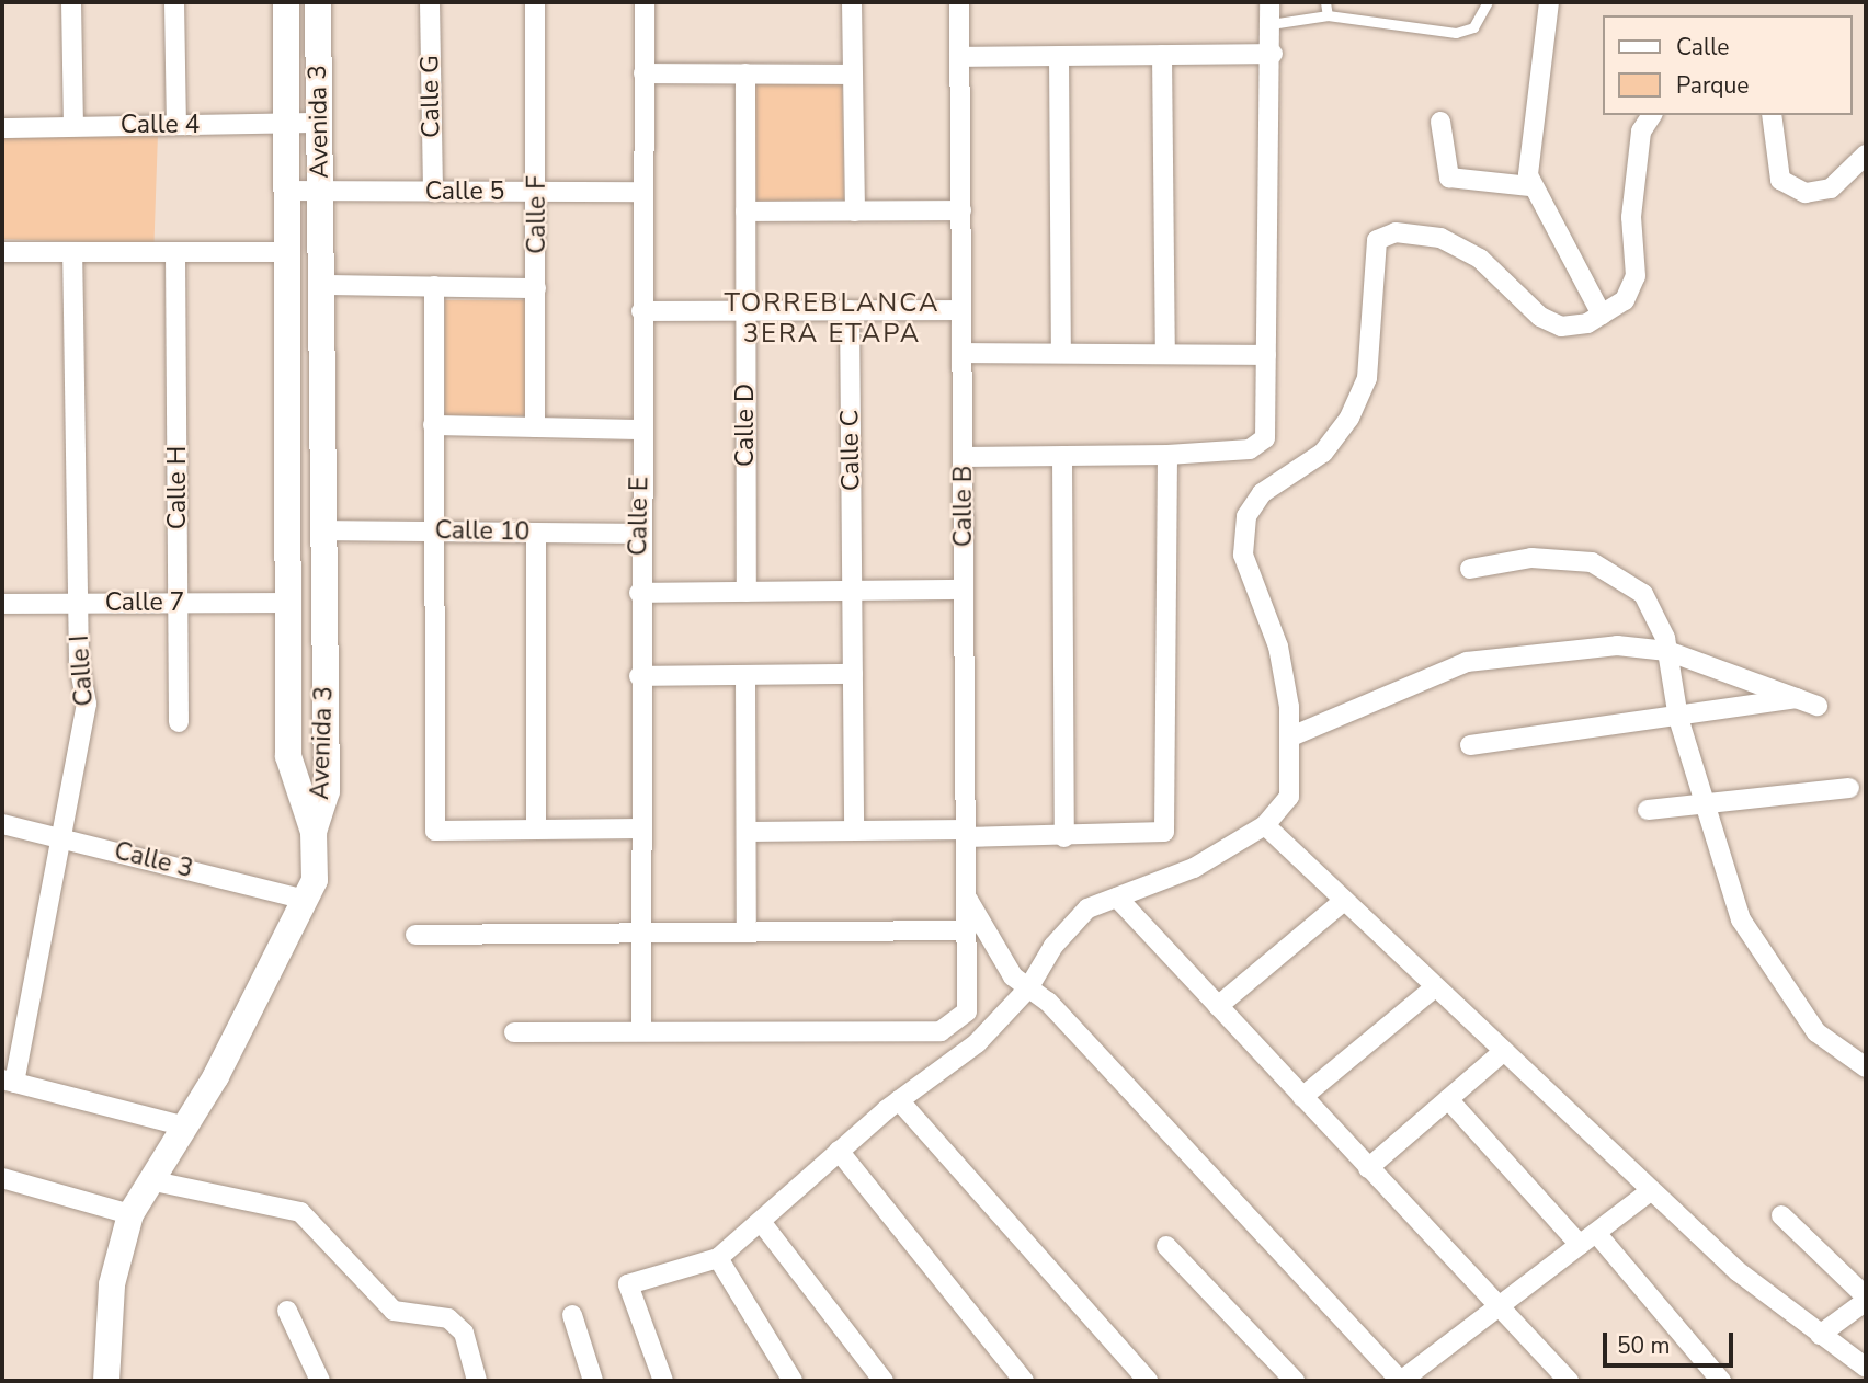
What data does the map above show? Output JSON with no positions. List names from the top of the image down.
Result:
{
  "streets": {
    "street": [
      "Calle G",
      "Avenida 3",
      "Calle 4",
      "Calle 5",
      "Calle F",
      "Calle D",
      "Calle C",
      "Calle H",
      "Calle B",
      "Calle E",
      "Calle 10",
      "Calle 7",
      "Calle I",
      "Calle 3"
    ]
  },
  "crossings": [
    ["Calle G", "Calle 5"],
    ["Avenida 3", "Calle 4"],
    ["Avenida 3", "Calle 5"],
    ["Avenida 3", "Calle 10"],
    ["Avenida 3", "Calle 7"],
    ["Calle 5", "Calle F"],
    ["Calle 5", "Calle E"],
    ["Calle H", "Calle 7"],
    ["Calle B", "Calle E"],
    ["Calle E", "Calle 10"],
    ["Calle 7", "Calle I"],
    ["Calle I", "Calle 3"]
  ],
  "districts": ["TORREBLANCA 3ERA ETAPA"],
  "legend": ["Calle", "Parque"],
  "scale_bar": "50 m"
}
